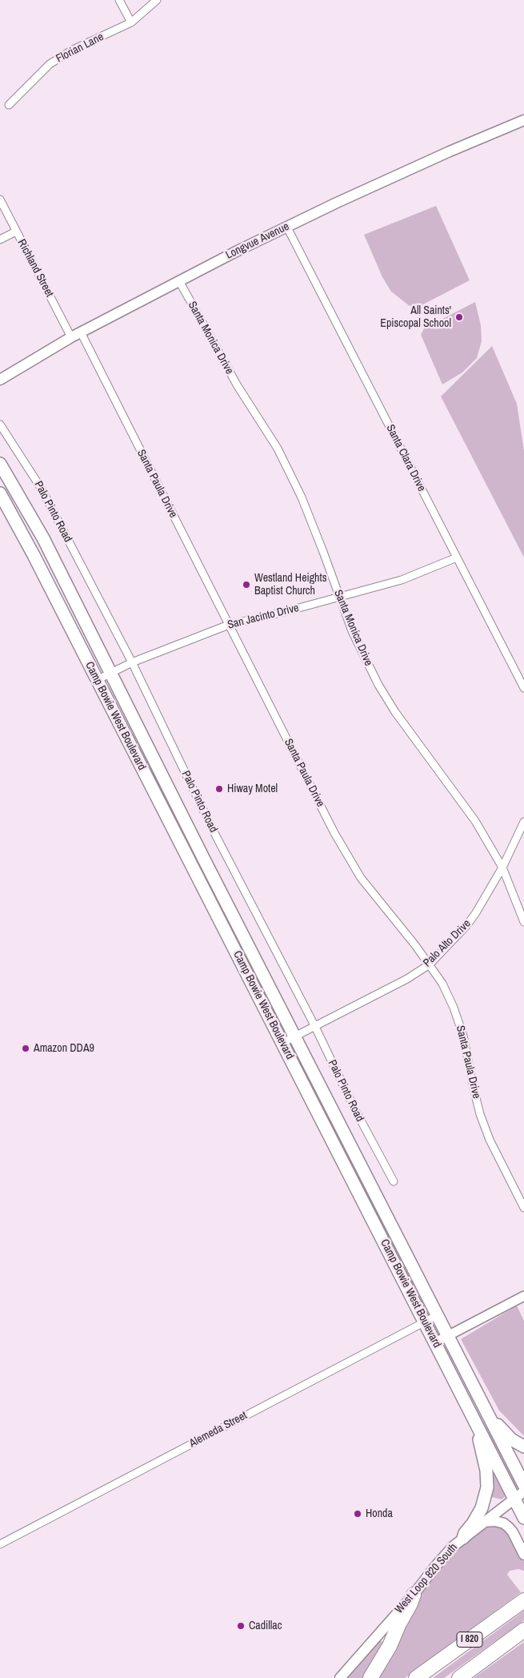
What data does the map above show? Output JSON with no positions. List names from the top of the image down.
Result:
{
  "streets": {
    "highway": ["I 820"],
    "main road": ["Longvue Avenue", "Camp Bowie West Boulevard", "West Loop 820 South"],
    "street": [
      "Florian Lane",
      "Richland Street",
      "Santa Monica Drive",
      "Santa Clara Drive",
      "Santa Paula Drive",
      "Palo Pinto Road",
      "San Jacinto Drive",
      "Palo Alto Drive",
      "Alemeda Street"
    ]
  },
  "crossings": [
    ["Longvue Avenue", "Richland Street"],
    ["Longvue Avenue", "Santa Monica Drive"],
    ["Longvue Avenue", "Santa Clara Drive"],
    ["Longvue Avenue", "Santa Paula Drive"],
    ["Santa Monica Drive", "San Jacinto Drive"],
    ["Santa Monica Drive", "Palo Alto Drive"],
    ["Santa Clara Drive", "San Jacinto Drive"],
    ["Santa Paula Drive", "San Jacinto Drive"],
    ["Santa Paula Drive", "Palo Alto Drive"],
    ["Palo Pinto Road", "San Jacinto Drive"],
    ["Palo Pinto Road", "Palo Alto Drive"],
    ["San Jacinto Drive", "Camp Bowie West Boulevard"],
    ["Camp Bowie West Boulevard", "Palo Alto Drive"],
    ["Camp Bowie West Boulevard", "Alemeda Street"],
    ["Camp Bowie West Boulevard", "West Loop 820 South"]
  ],
  "places": [
    "All Saints' Episcopal School",
    "Westland Heights Baptist Church",
    "Hiway Motel",
    "Amazon DDA9",
    "Honda",
    "Cadillac"
  ]
}
